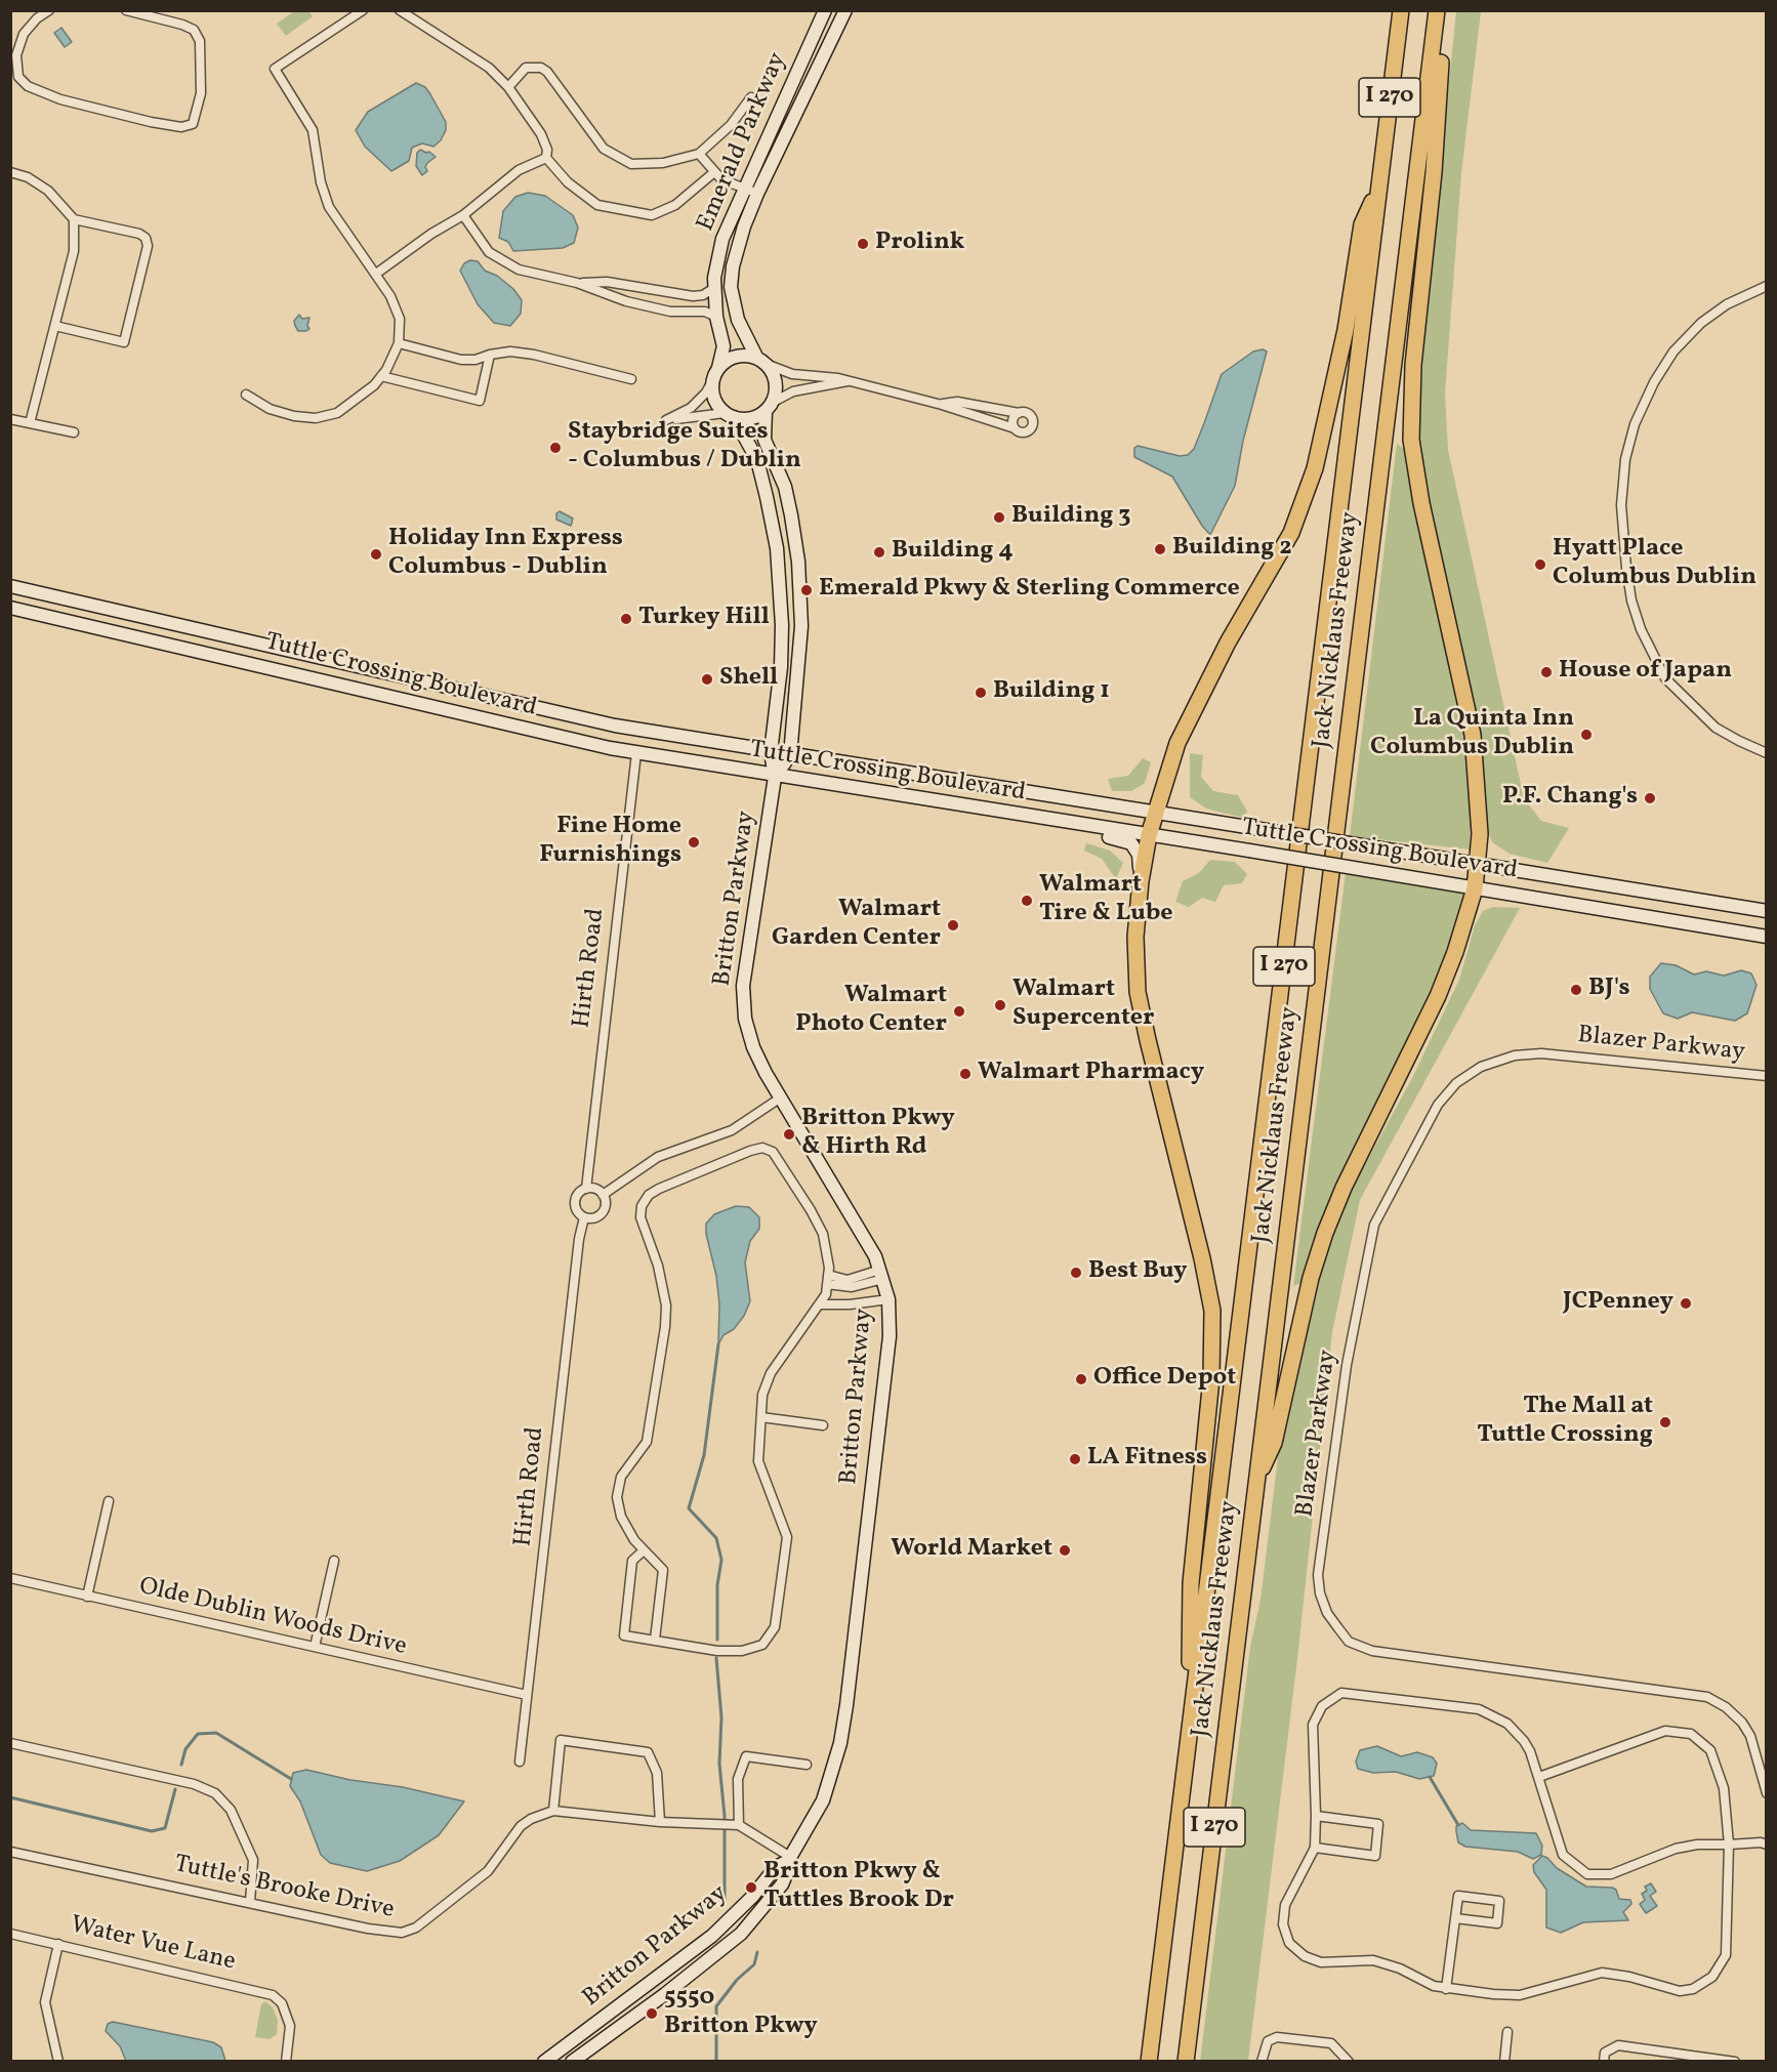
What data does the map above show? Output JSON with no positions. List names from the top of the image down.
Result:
{
  "streets": {
    "highway": ["I 270", "Jack Nicklaus Freeway"],
    "main road": ["Emerald Parkway", "Tuttle Crossing Boulevard", "Britton Parkway"],
    "street": [
      "Hirth Road",
      "Blazer Parkway",
      "Olde Dublin Woods Drive",
      "Tuttle's Brooke Drive",
      "Water Vue Lane"
    ]
  },
  "crossings": [
    ["Tuttle Crossing Boulevard", "Britton Parkway"],
    ["Tuttle Crossing Boulevard", "Hirth Road"],
    ["Hirth Road", "Olde Dublin Woods Drive"]
  ],
  "places": [
    "Prolink",
    "Staybridge Suites - Columbus / Dublin",
    "Building 3",
    "Building 2",
    "Building 4",
    "Holiday Inn Express Columbus - Dublin",
    "Hyatt Place Columbus Dublin",
    "Emerald Pkwy & Sterling Commerce",
    "Turkey Hill",
    "House of Japan",
    "Shell",
    "Building 1",
    "La Quinta Inn Columbus Dublin",
    "P.F. Chang's",
    "Fine Home Furnishings",
    "Walmart Tire & Lube",
    "Walmart Garden Center",
    "BJ's",
    "Walmart Supercenter",
    "Walmart Photo Center",
    "Walmart Pharmacy",
    "Britton Pkwy & Hirth Rd",
    "Best Buy",
    "JCPenney",
    "Office Depot",
    "The Mall at Tuttle Crossing",
    "LA Fitness",
    "World Market",
    "Britton Pkwy & Tuttles Brook Dr",
    "5550 Britton Pkwy"
  ]
}
